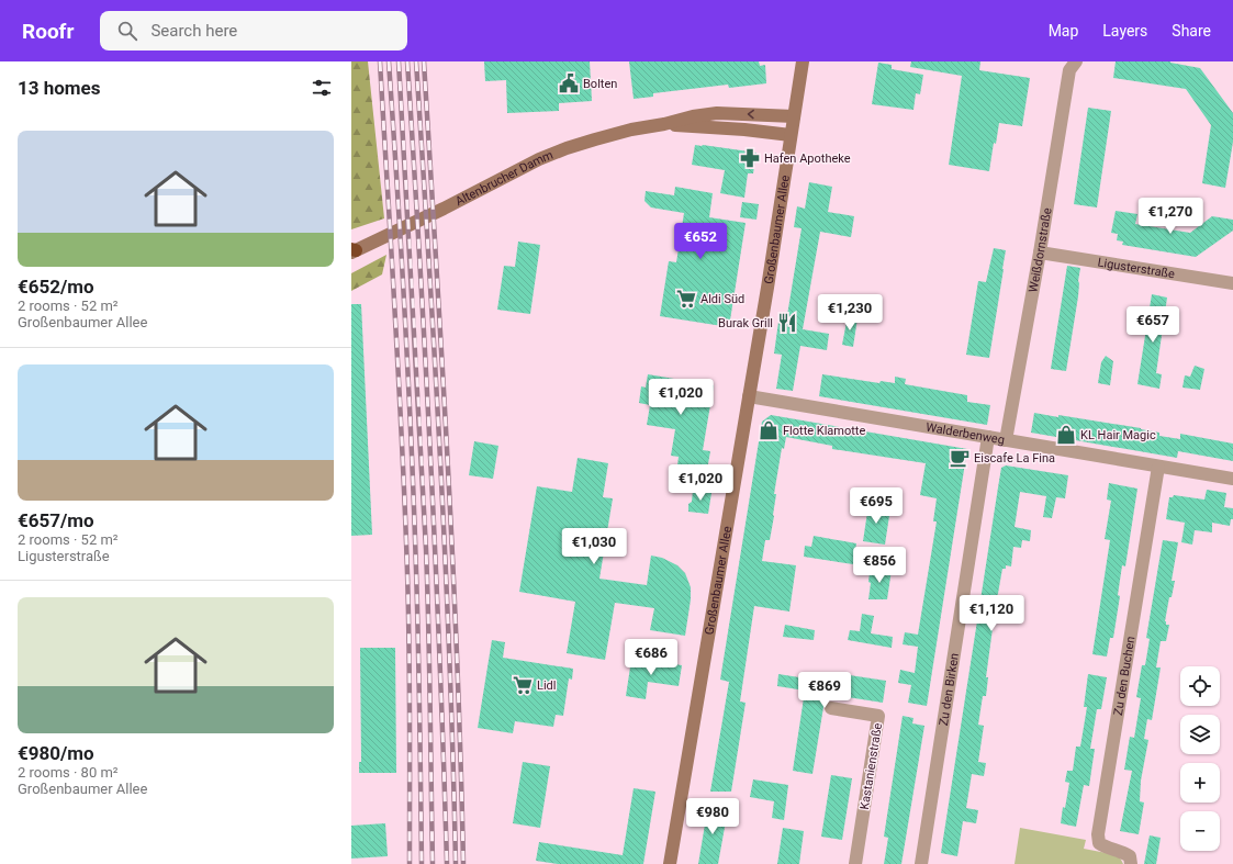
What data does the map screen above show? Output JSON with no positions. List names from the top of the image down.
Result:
{
  "streets": {
    "main road": ["Altenbrucher Damm", "Großenbaumer Allee"],
    "street": [
      "Weißdornstraße",
      "Ligusterstraße",
      "Walderbenweg",
      "Zu den Buchen",
      "Zu den Birken",
      "Kastanienstraße"
    ]
  },
  "crossings": [
    ["Altenbrucher Damm", "Großenbaumer Allee"],
    ["Großenbaumer Allee", "Walderbenweg"],
    ["Weißdornstraße", "Ligusterstraße"],
    ["Weißdornstraße", "Walderbenweg"],
    ["Walderbenweg", "Zu den Buchen"],
    ["Walderbenweg", "Zu den Birken"]
  ],
  "places": {
    "public building": ["Bolten"],
    "pharmacy": ["Hafen Apotheke"],
    "supermarket": ["Aldi Süd", "Lidl"],
    "restaurant": ["Burak Grill"],
    "shop": ["Flotte Klamotte", "KL Hair Magic"],
    "cafe": ["Eiscafe La Fina"]
  },
  "page": {
    "header": "Roofr",
    "search": "Search here",
    "nav": ["Map", "Layers", "Share"],
    "heading": "13 homes",
    "list": [
      {
        "name": "€652/mo",
        "note": "2 rooms · 52 m² · Großenbaumer Allee"
      },
      {
        "name": "€657/mo",
        "note": "2 rooms · 52 m² · Ligusterstraße"
      },
      {
        "name": "€980/mo",
        "note": "2 rooms · 80 m² · Großenbaumer Allee"
      }
    ],
    "price": [
      "€1,270",
      "€652",
      "€1,230",
      "€657",
      "€1,020",
      "€1,020",
      "€695",
      "€1,030",
      "€856",
      "€1,120",
      "€686",
      "€869",
      "€980"
    ],
    "map_buttons": ["+", "−"]
  }
}
